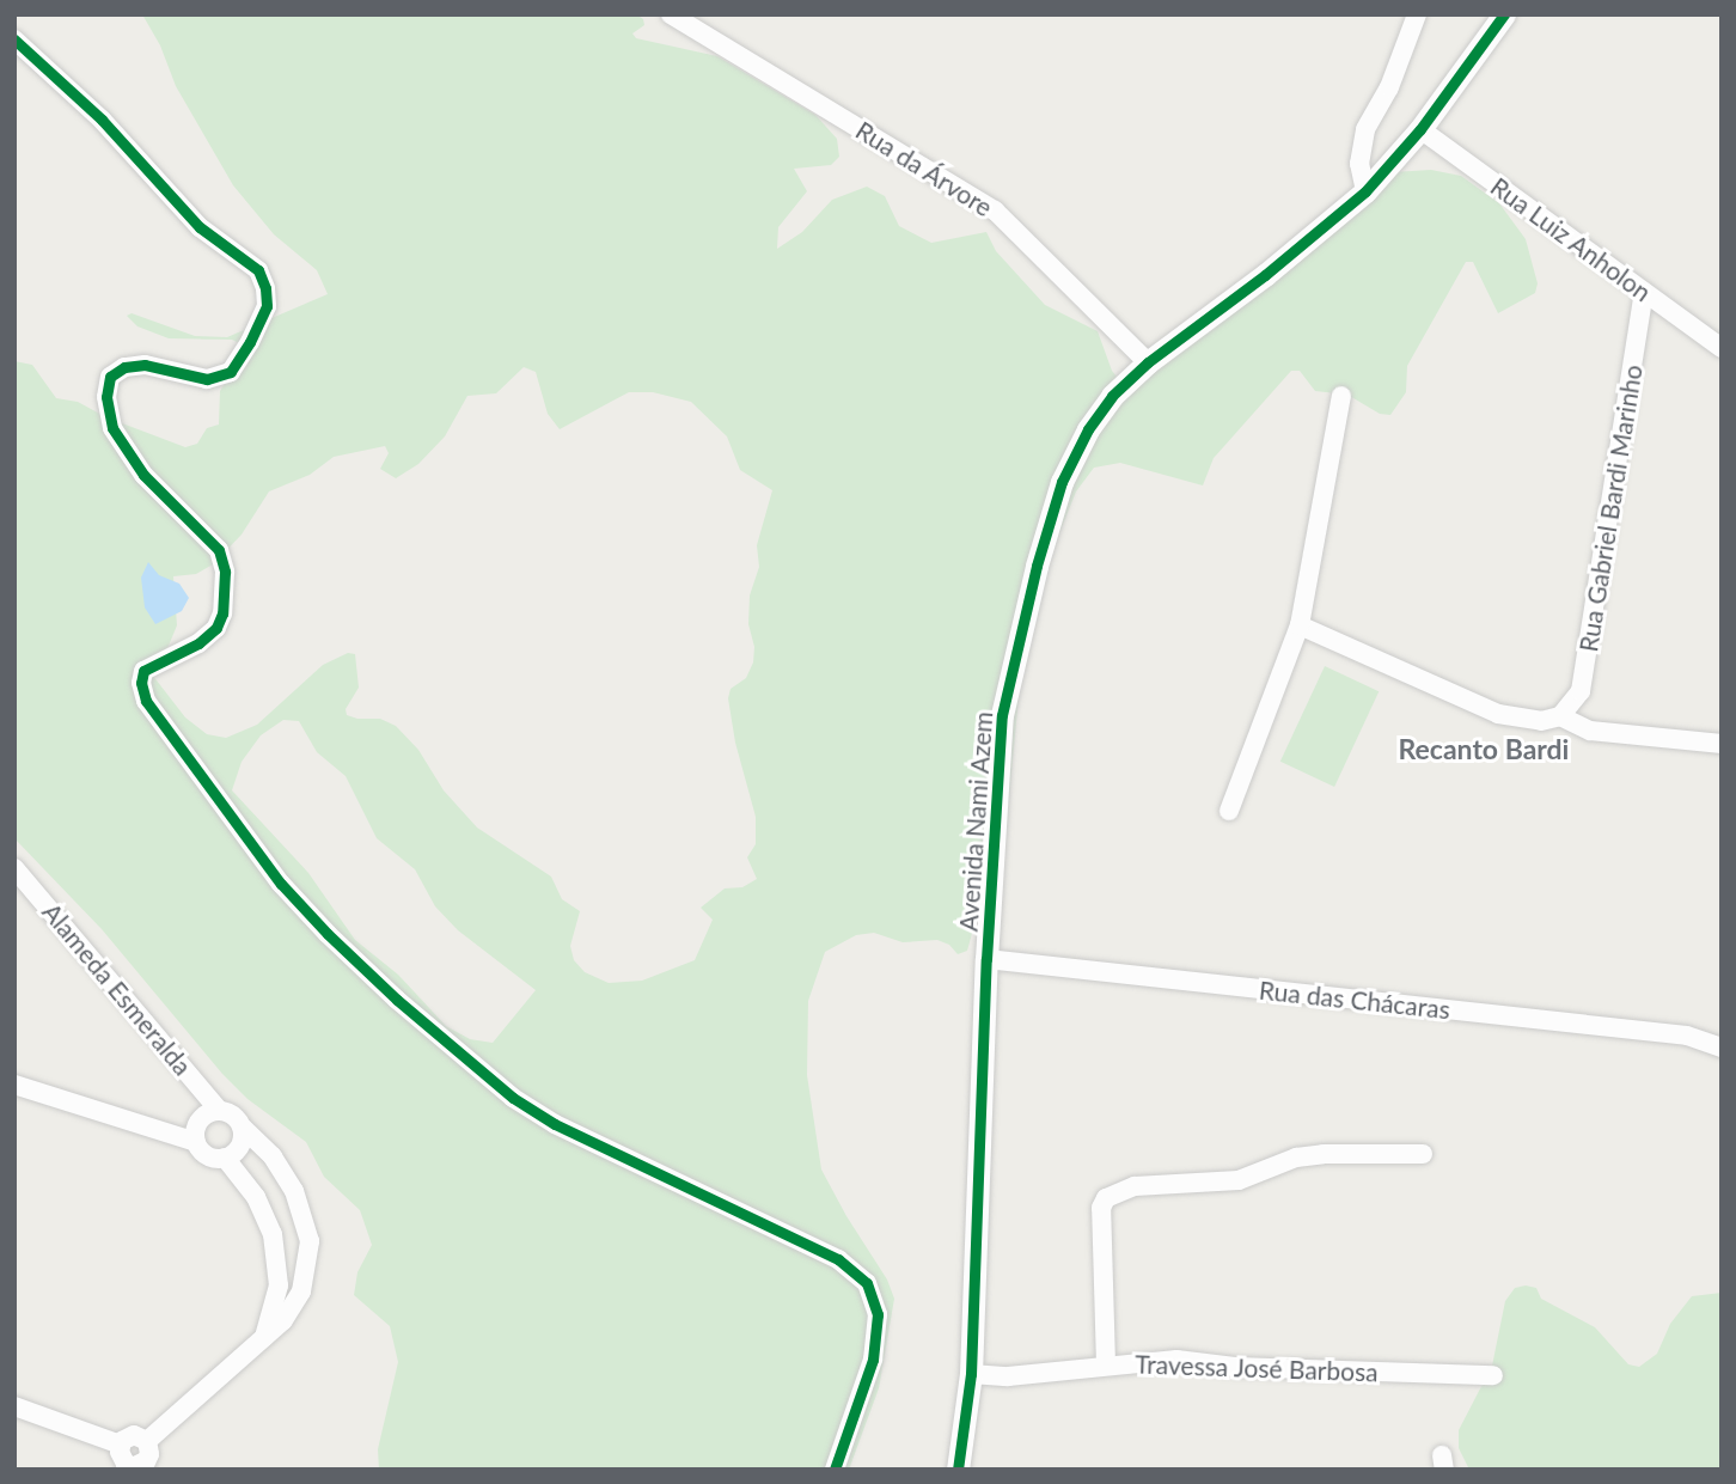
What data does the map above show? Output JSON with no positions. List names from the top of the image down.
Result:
{
  "streets": {
    "street": [
      "Rua da Árvore",
      "Rua Luiz Anholon",
      "Rua Gabriel Bardi Marinho",
      "Avenida Nami Azem",
      "Alameda Esmeralda",
      "Rua das Chácaras",
      "Travessa José Barbosa"
    ]
  },
  "crossings": [
    ["Rua da Árvore", "Avenida Nami Azem"],
    ["Rua Luiz Anholon", "Rua Gabriel Bardi Marinho"],
    ["Rua Luiz Anholon", "Avenida Nami Azem"],
    ["Avenida Nami Azem", "Rua das Chácaras"],
    ["Avenida Nami Azem", "Travessa José Barbosa"]
  ],
  "districts": ["Recanto Bardi"]
}
